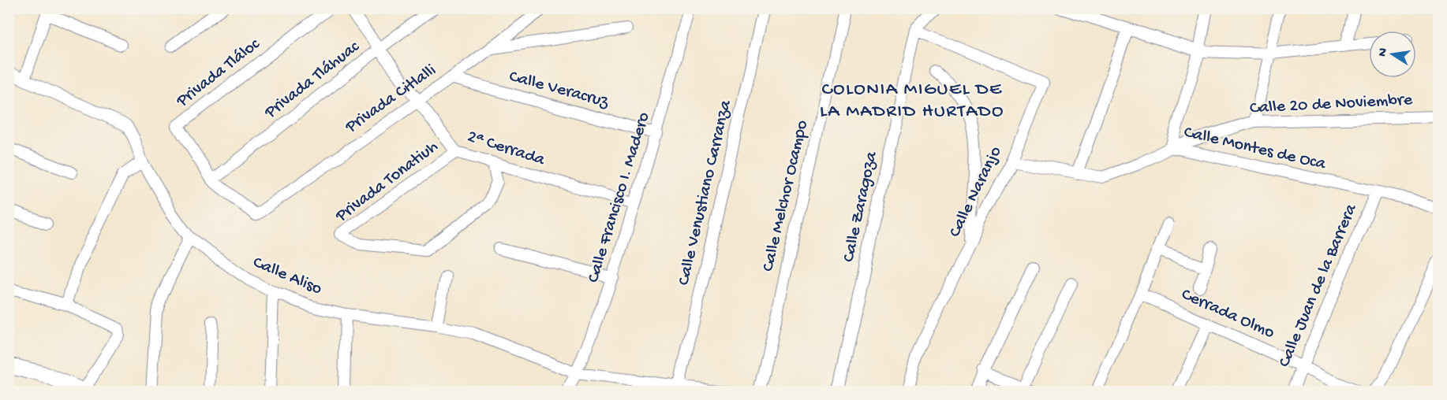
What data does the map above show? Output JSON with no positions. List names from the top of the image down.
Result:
{
  "streets": {
    "street": [
      "Privada Tláloc",
      "Privada Tláhuac",
      "Calle Veracruz",
      "Privada Citlalli",
      "Calle 20 de Noviembre",
      "2ª Cerrada",
      "Calle Montes de Oca",
      "Privada Tonatiuh",
      "Calle Naranjo",
      "Calle Venustiano Carranza",
      "Calle Melchor Ocampo",
      "Calle Francisco I. Madero",
      "Calle Zaragoza",
      "Calle Aliso",
      "Calle Juan de la Barrera",
      "Cerrada Olmo"
    ]
  },
  "crossings": [
    ["Privada Tláloc", "Privada Tláhuac"],
    ["Privada Tláloc", "Privada Citlalli"],
    ["Privada Tláhuac", "2ª Cerrada"],
    ["Calle Veracruz", "Privada Citlalli"],
    ["Calle Veracruz", "Calle Francisco I. Madero"],
    ["Privada Citlalli", "2ª Cerrada"],
    ["Calle 20 de Noviembre", "Calle Montes de Oca"],
    ["2ª Cerrada", "Privada Tonatiuh"],
    ["2ª Cerrada", "Calle Francisco I. Madero"],
    ["Calle Montes de Oca", "Calle Naranjo"],
    ["Calle Montes de Oca", "Calle Juan de la Barrera"],
    ["Calle Naranjo", "Calle Zaragoza"],
    ["Calle Venustiano Carranza", "Calle Aliso"],
    ["Calle Francisco I. Madero", "Calle Aliso"],
    ["Calle Juan de la Barrera", "Cerrada Olmo"]
  ],
  "districts": ["COLONIA MIGUEL DE LA MADRID HURTADO"],
  "north": "left"
}
